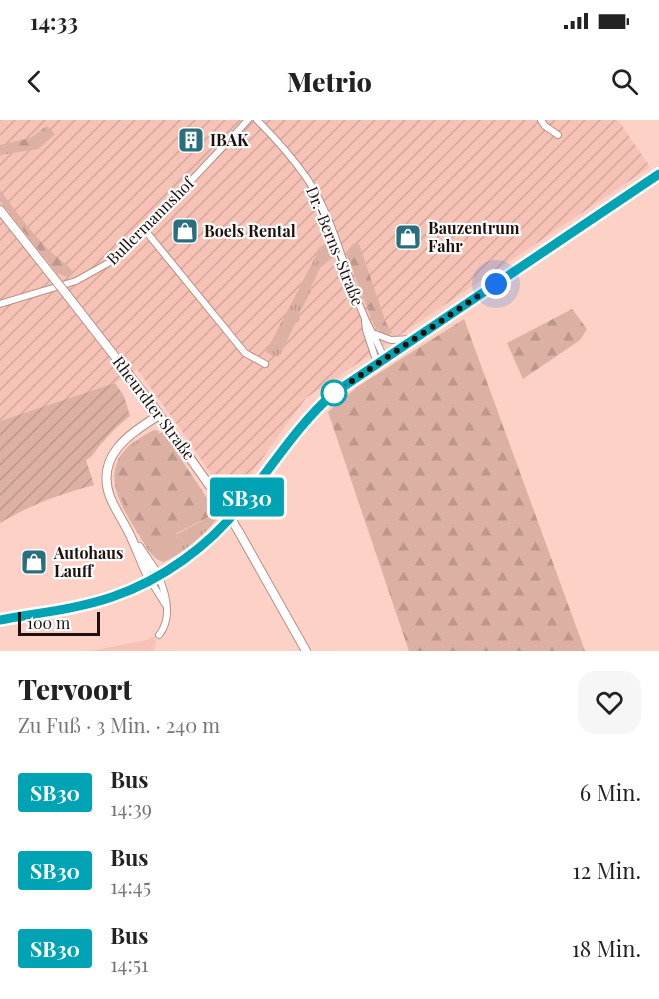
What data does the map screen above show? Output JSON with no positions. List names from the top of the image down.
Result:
{
  "streets": {
    "main road": ["Rheurdter Straße"],
    "street": ["Bullermannshof", "Dr.-Berns-Straße"]
  },
  "places": {
    "building": ["IBAK"],
    "shop": ["Boels Rental", "Bauzentrum Fahr", "Autohaus Lauff"]
  },
  "lines": ["bus line SB30"],
  "scale_bar": "100 m",
  "page": {
    "status": "14:33",
    "header": "Metrio",
    "on_map": "SB30",
    "scale": "100 m",
    "heading": ["Tervoort", "Zu Fuß · 3 Min. · 240 m"],
    "list": [
      {
        "mark": "SB30",
        "name": "Bus",
        "note": "14:39",
        "value": "6 Min."
      },
      {
        "mark": "SB30",
        "name": "Bus",
        "note": "14:45",
        "value": "12 Min."
      },
      {
        "mark": "SB30",
        "name": "Bus",
        "note": "14:51",
        "value": "18 Min."
      }
    ]
  }
}
